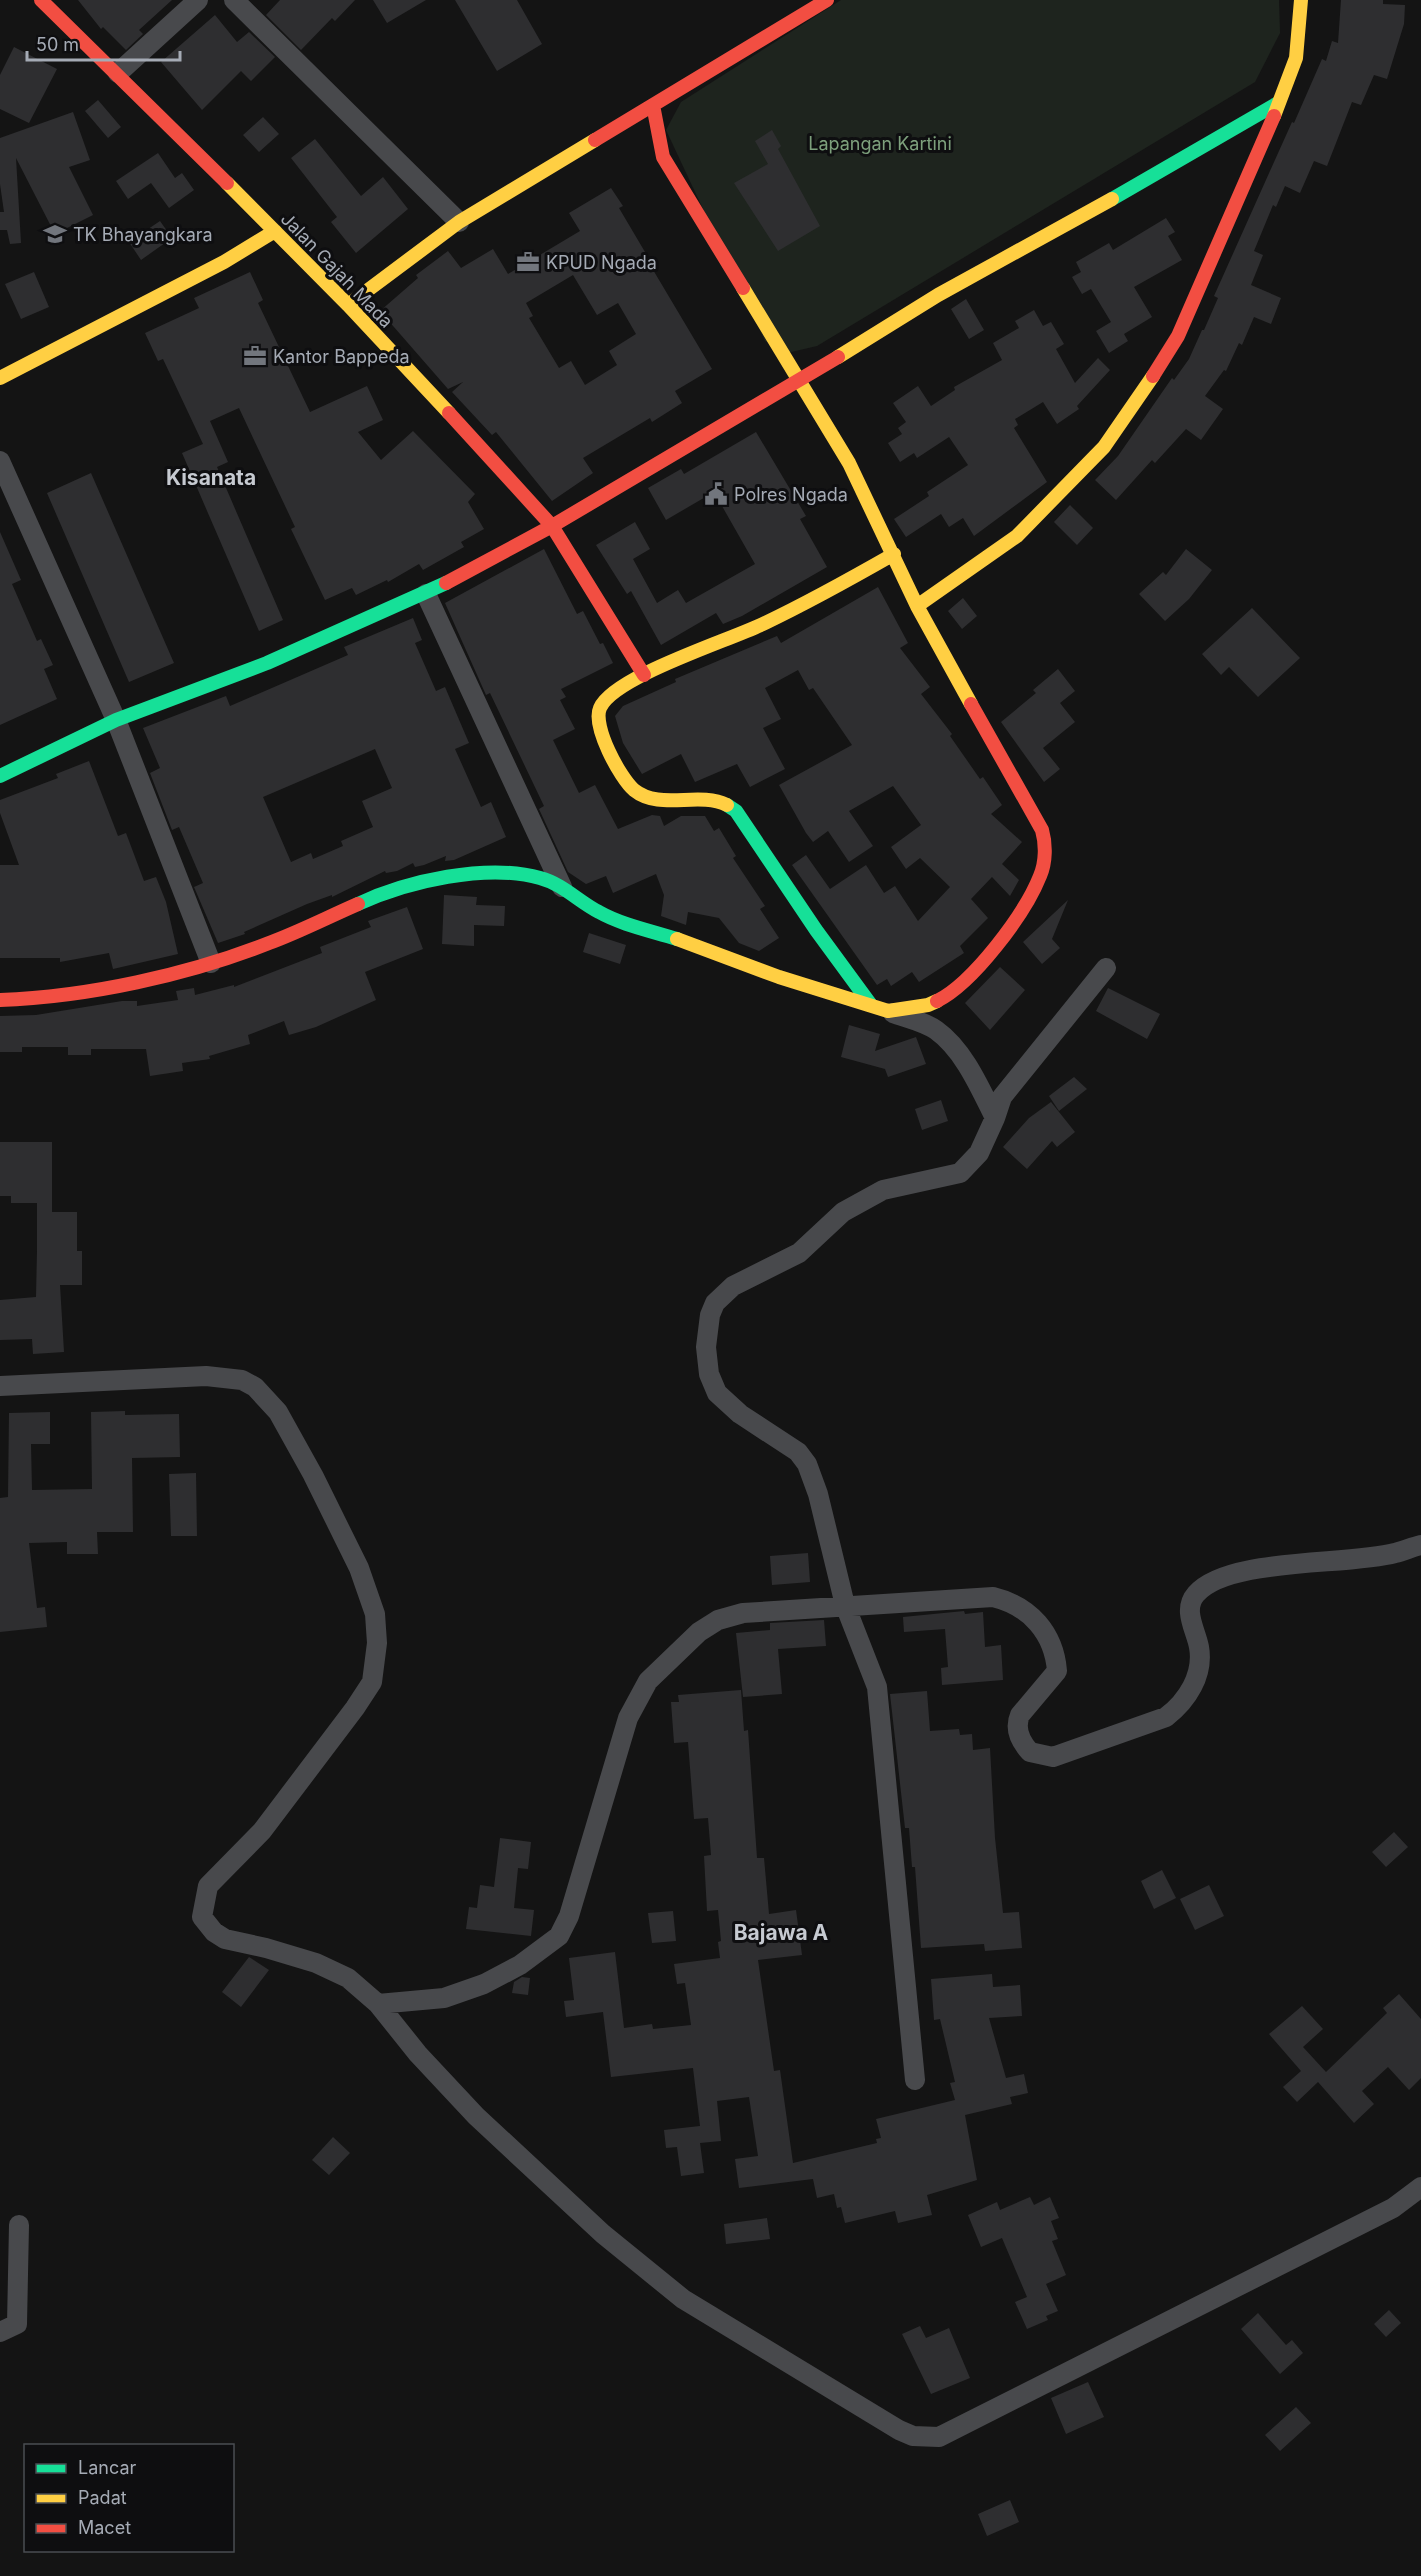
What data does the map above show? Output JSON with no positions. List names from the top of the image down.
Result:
{
  "streets": {
    "street": ["Jalan Gajah Mada"]
  },
  "districts": ["Kisanata", "Bajawa A"],
  "parks": ["Lapangan Kartini"],
  "places": {
    "school or university": ["TK Bhayangkara"],
    "office": ["KPUD Ngada", "Kantor Bappeda"],
    "public building": ["Polres Ngada"]
  },
  "legend": ["Lancar", "Padat", "Macet"],
  "scale_bar": "50 m"
}
